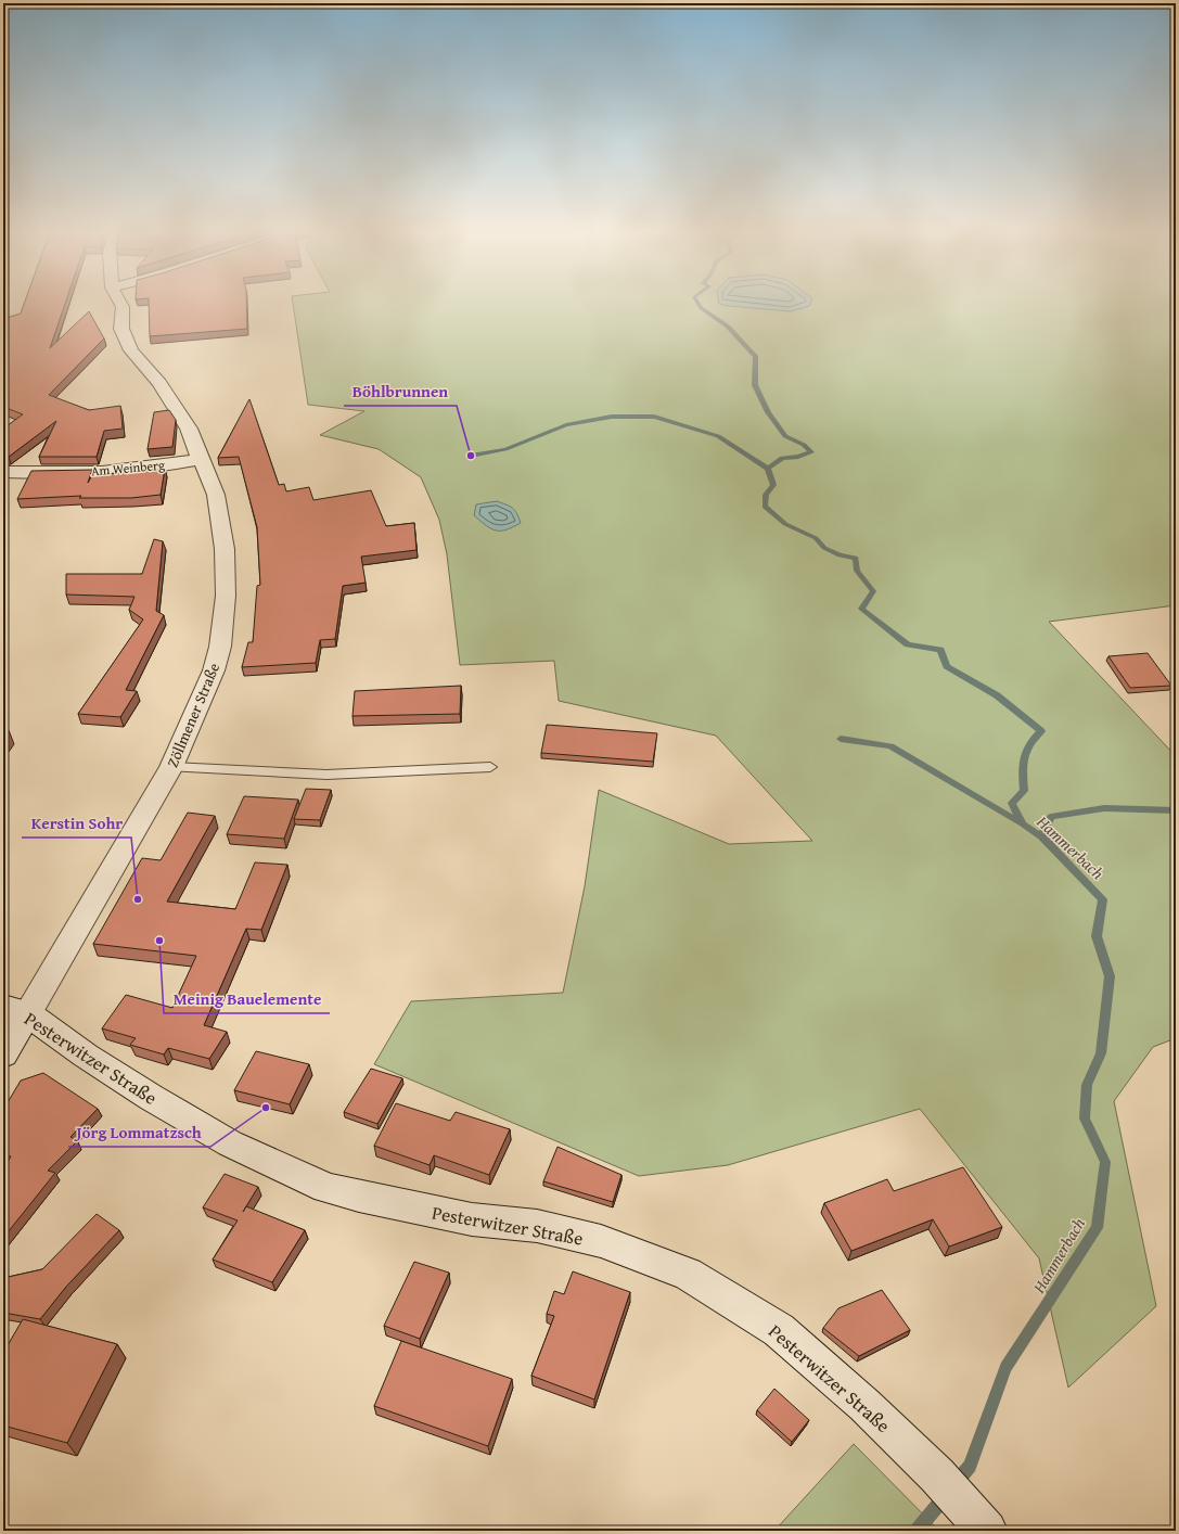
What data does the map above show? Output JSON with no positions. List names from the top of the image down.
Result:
{
  "streets": {
    "street": ["Am Weinberg", "Zöllmener Straße", "Pesterwitzer Straße"]
  },
  "crossings": [
    ["Am Weinberg", "Zöllmener Straße"],
    ["Zöllmener Straße", "Pesterwitzer Straße"]
  ],
  "water": ["Hammerbach"],
  "places": [
    "Böhlbrunnen",
    "Kerstin Sohr",
    "Meinig Bauelemente",
    "Jörg Lommatzsch"
  ]
}
